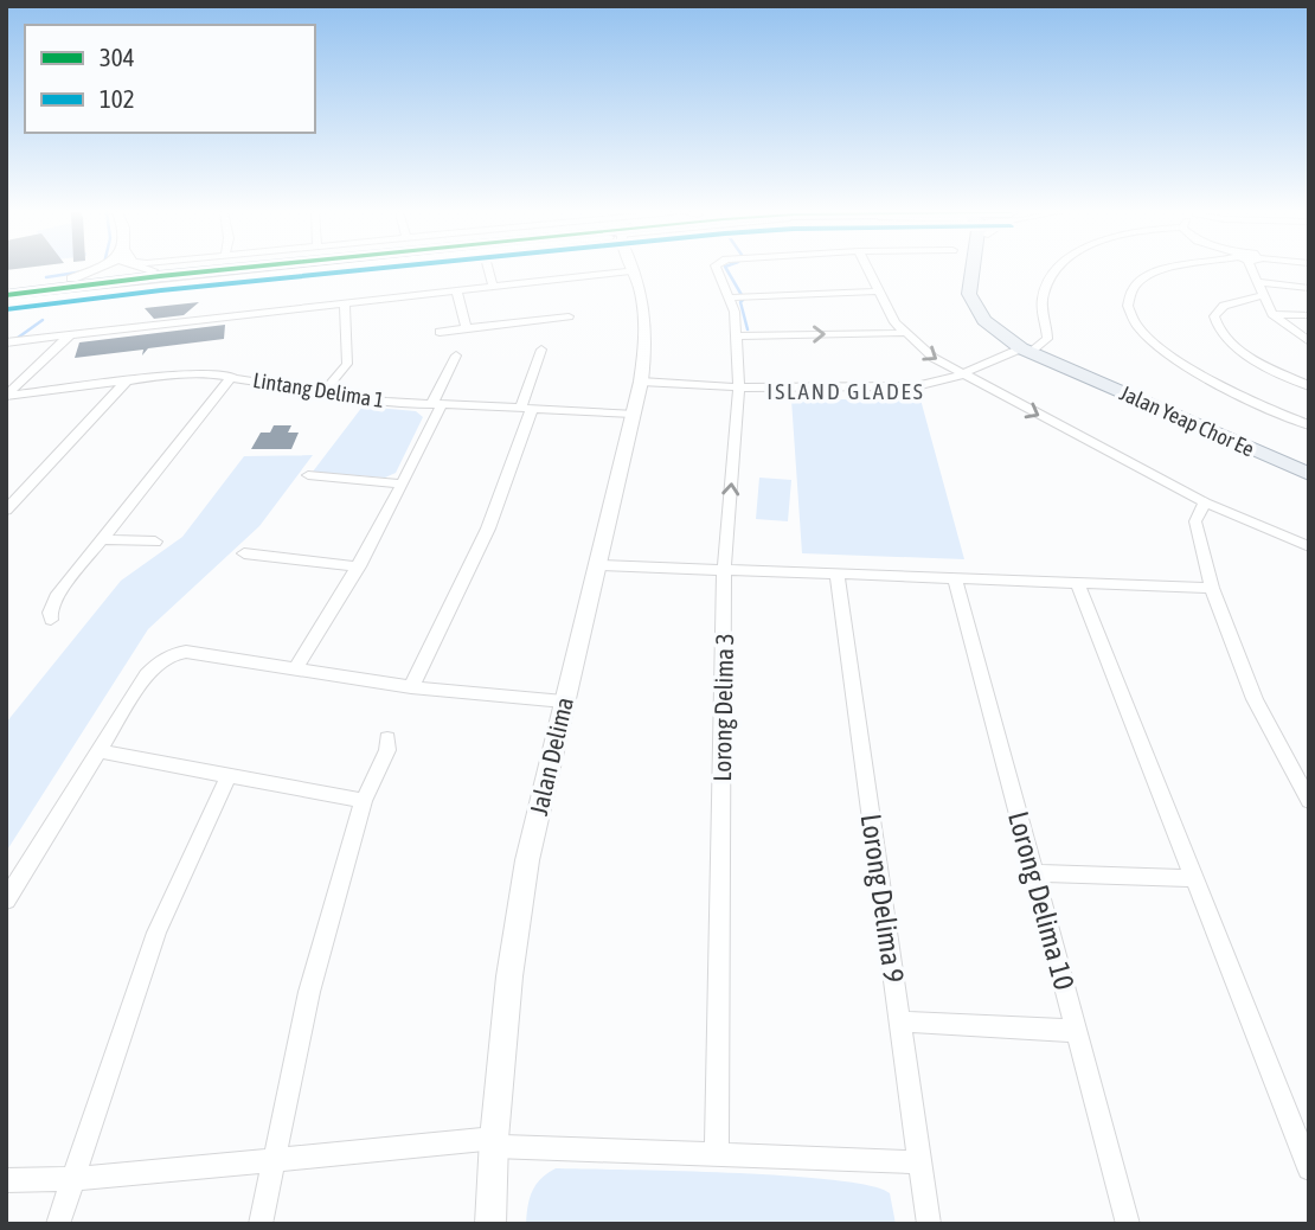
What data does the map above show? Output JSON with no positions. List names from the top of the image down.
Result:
{
  "streets": {
    "main road": ["Jalan Yeap Chor Ee"],
    "street": [
      "Lintang Delima 1",
      "Lorong Delima 3",
      "Jalan Delima",
      "Lorong Delima 9",
      "Lorong Delima 10"
    ]
  },
  "crossings": [
    ["Lintang Delima 1", "Jalan Delima"]
  ],
  "districts": ["ISLAND GLADES"],
  "lines": ["transit line 304", "transit line 102"],
  "legend": ["304", "102"]
}
